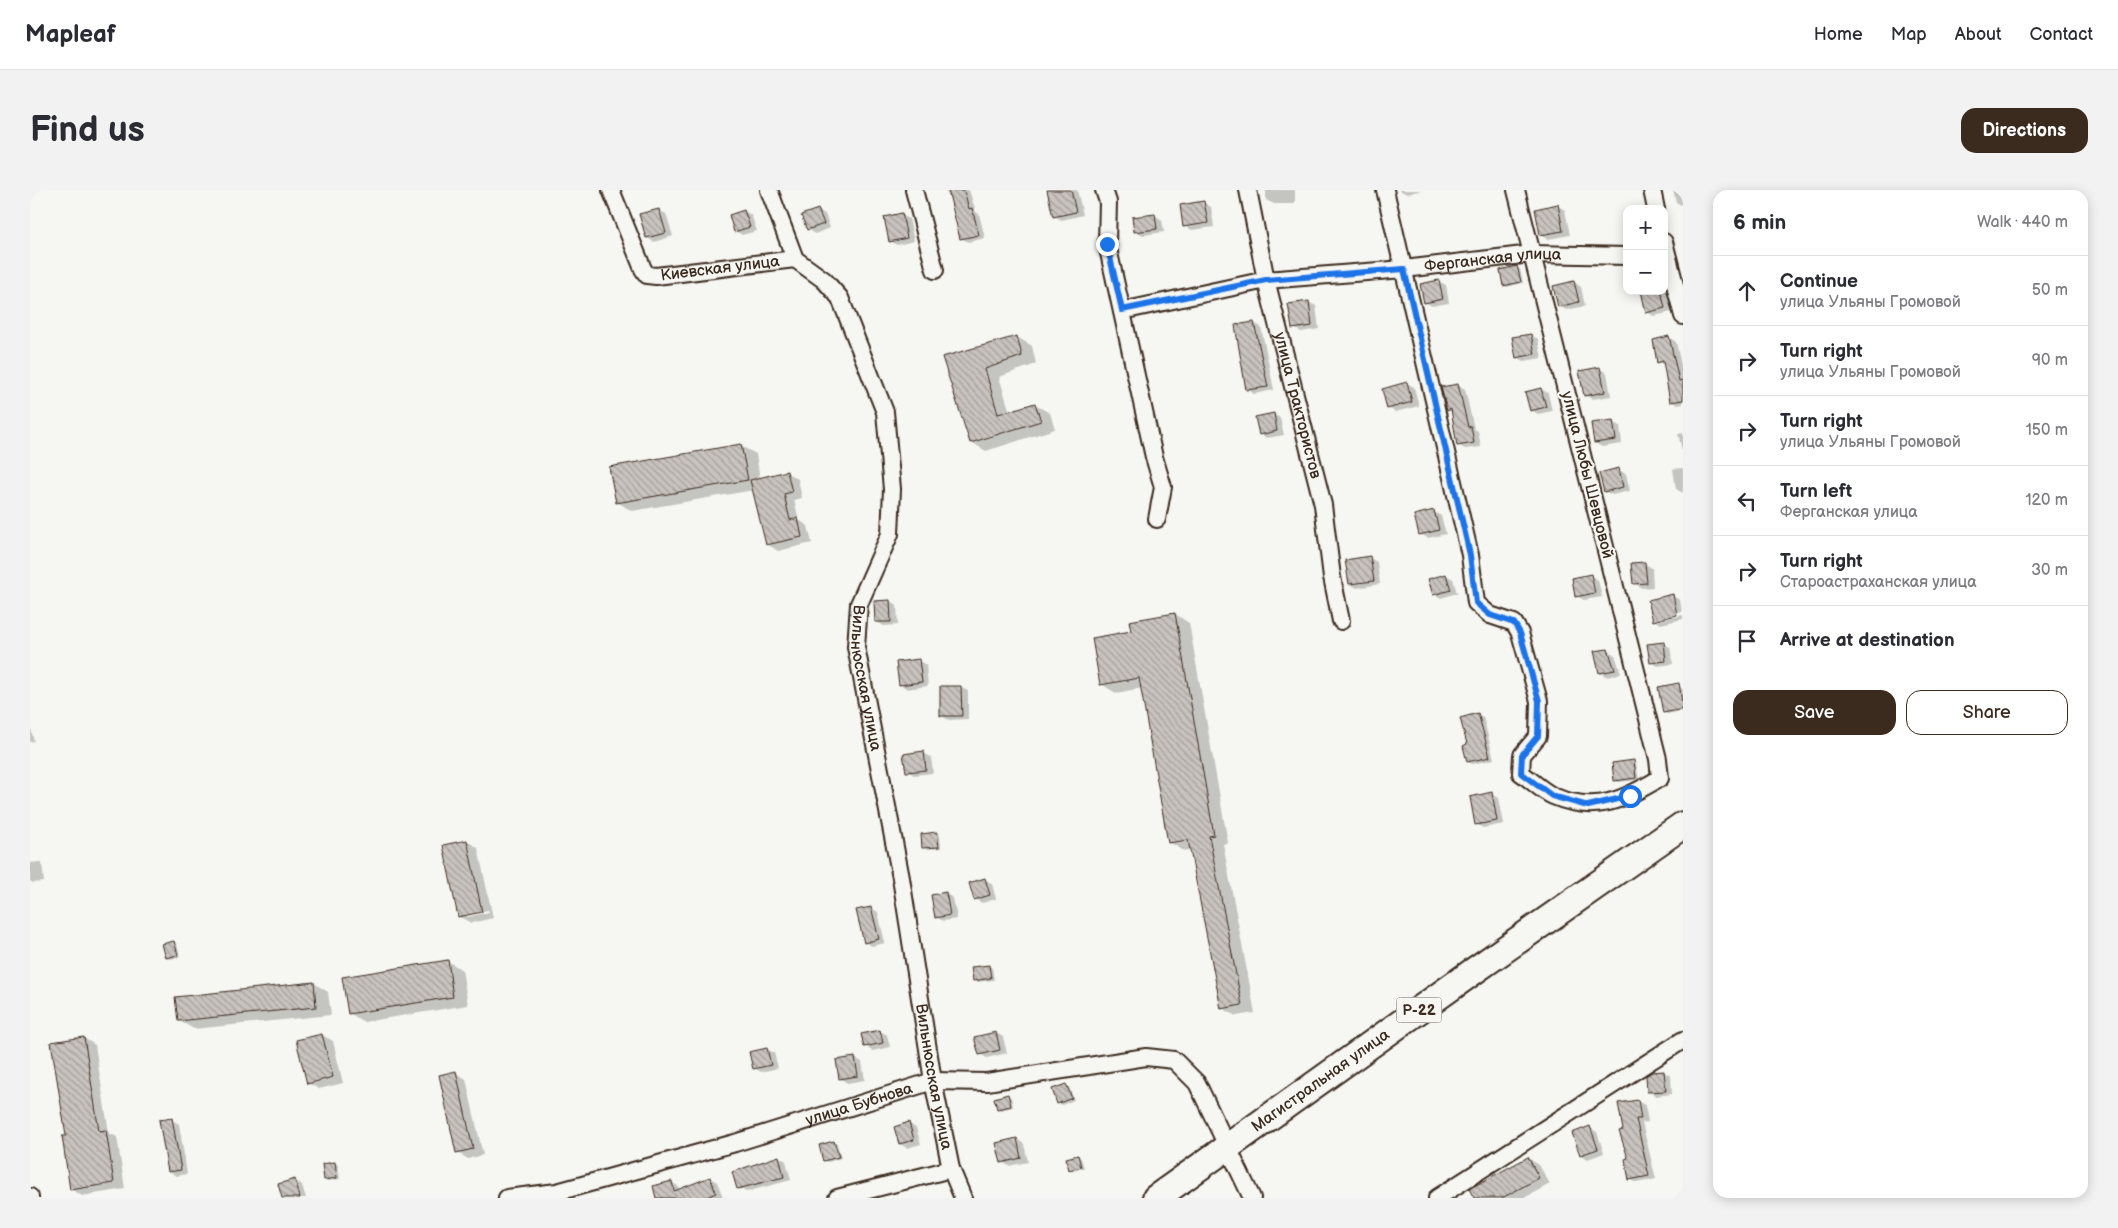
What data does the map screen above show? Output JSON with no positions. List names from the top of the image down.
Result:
{
  "streets": {
    "highway": ["Р-22", "Магистральная улица"],
    "street": [
      "Ферганская улица",
      "Киевская улица",
      "улица Трактористов",
      "улица Любы Шевцовой",
      "Вильнюсская улица",
      "улица Бубнова"
    ]
  },
  "crossings": [
    ["Ферганская улица", "улица Трактористов"],
    ["Ферганская улица", "улица Любы Шевцовой"],
    ["Киевская улица", "Вильнюсская улица"],
    ["Вильнюсская улица", "улица Бубнова"],
    ["Магистральная улица", "улица Бубнова"]
  ],
  "page": {
    "header": "Mapleaf",
    "nav": [
      "Home",
      "Map",
      "About",
      "Contact"
    ],
    "buttons": [
      "Directions",
      ["Save", "Share"]
    ],
    "title": "Find us",
    "heading": ["6 min", "Walk · 440 m"],
    "map_buttons": ["+", "−"],
    "list": [
      ["Continue", "улица Ульяны Громовой", "50 m"],
      ["Turn right", "улица Ульяны Громовой", "90 m"],
      ["Turn right", "улица Ульяны Громовой", "150 m"],
      ["Turn left", "Ферганская улица", "120 m"],
      ["Turn right", "Староастраханская улица", "30 m"],
      "Arrive at destination"
    ]
  }
}
